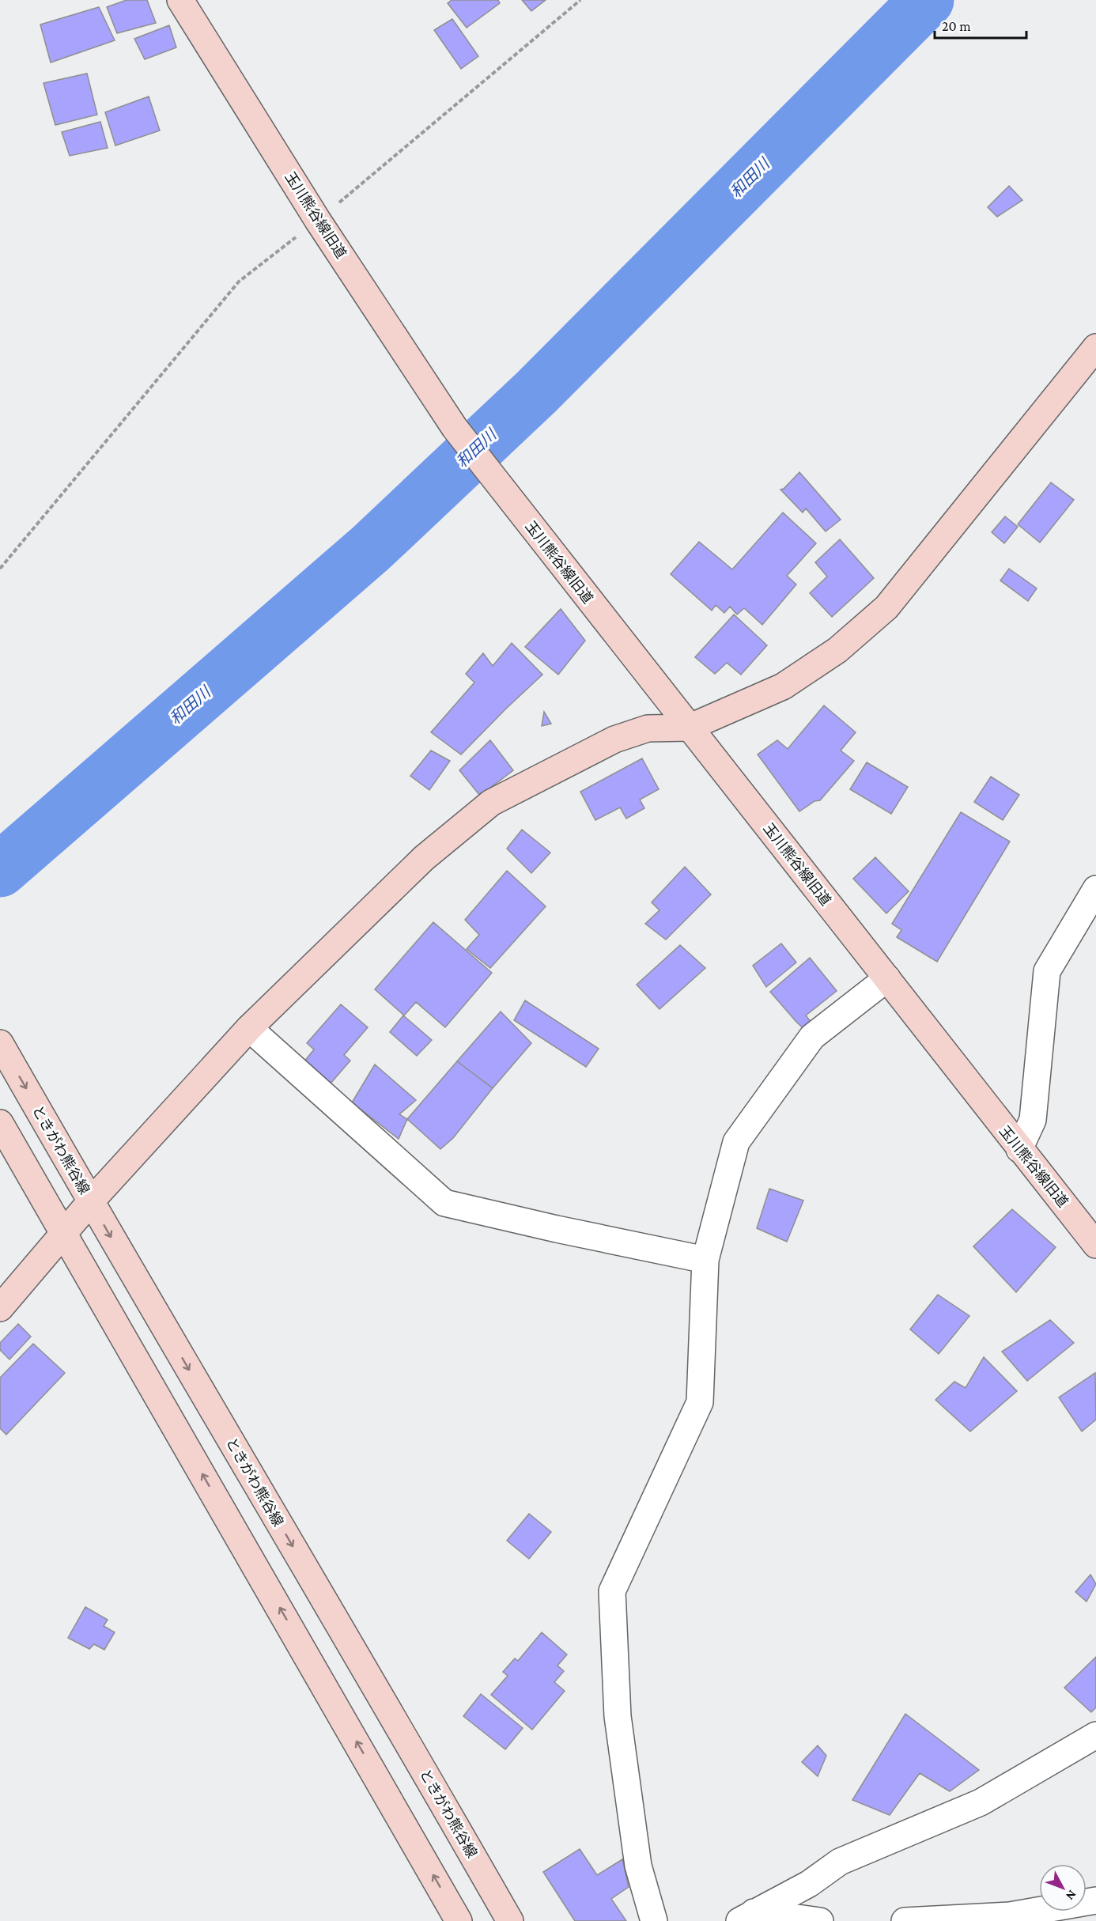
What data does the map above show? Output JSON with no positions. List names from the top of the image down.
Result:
{
  "streets": {
    "street": ["玉川熊谷線旧道", "ときがわ熊谷線"]
  },
  "water": ["和田川"],
  "scale_bar": "20 m",
  "north": "bottom right"
}
